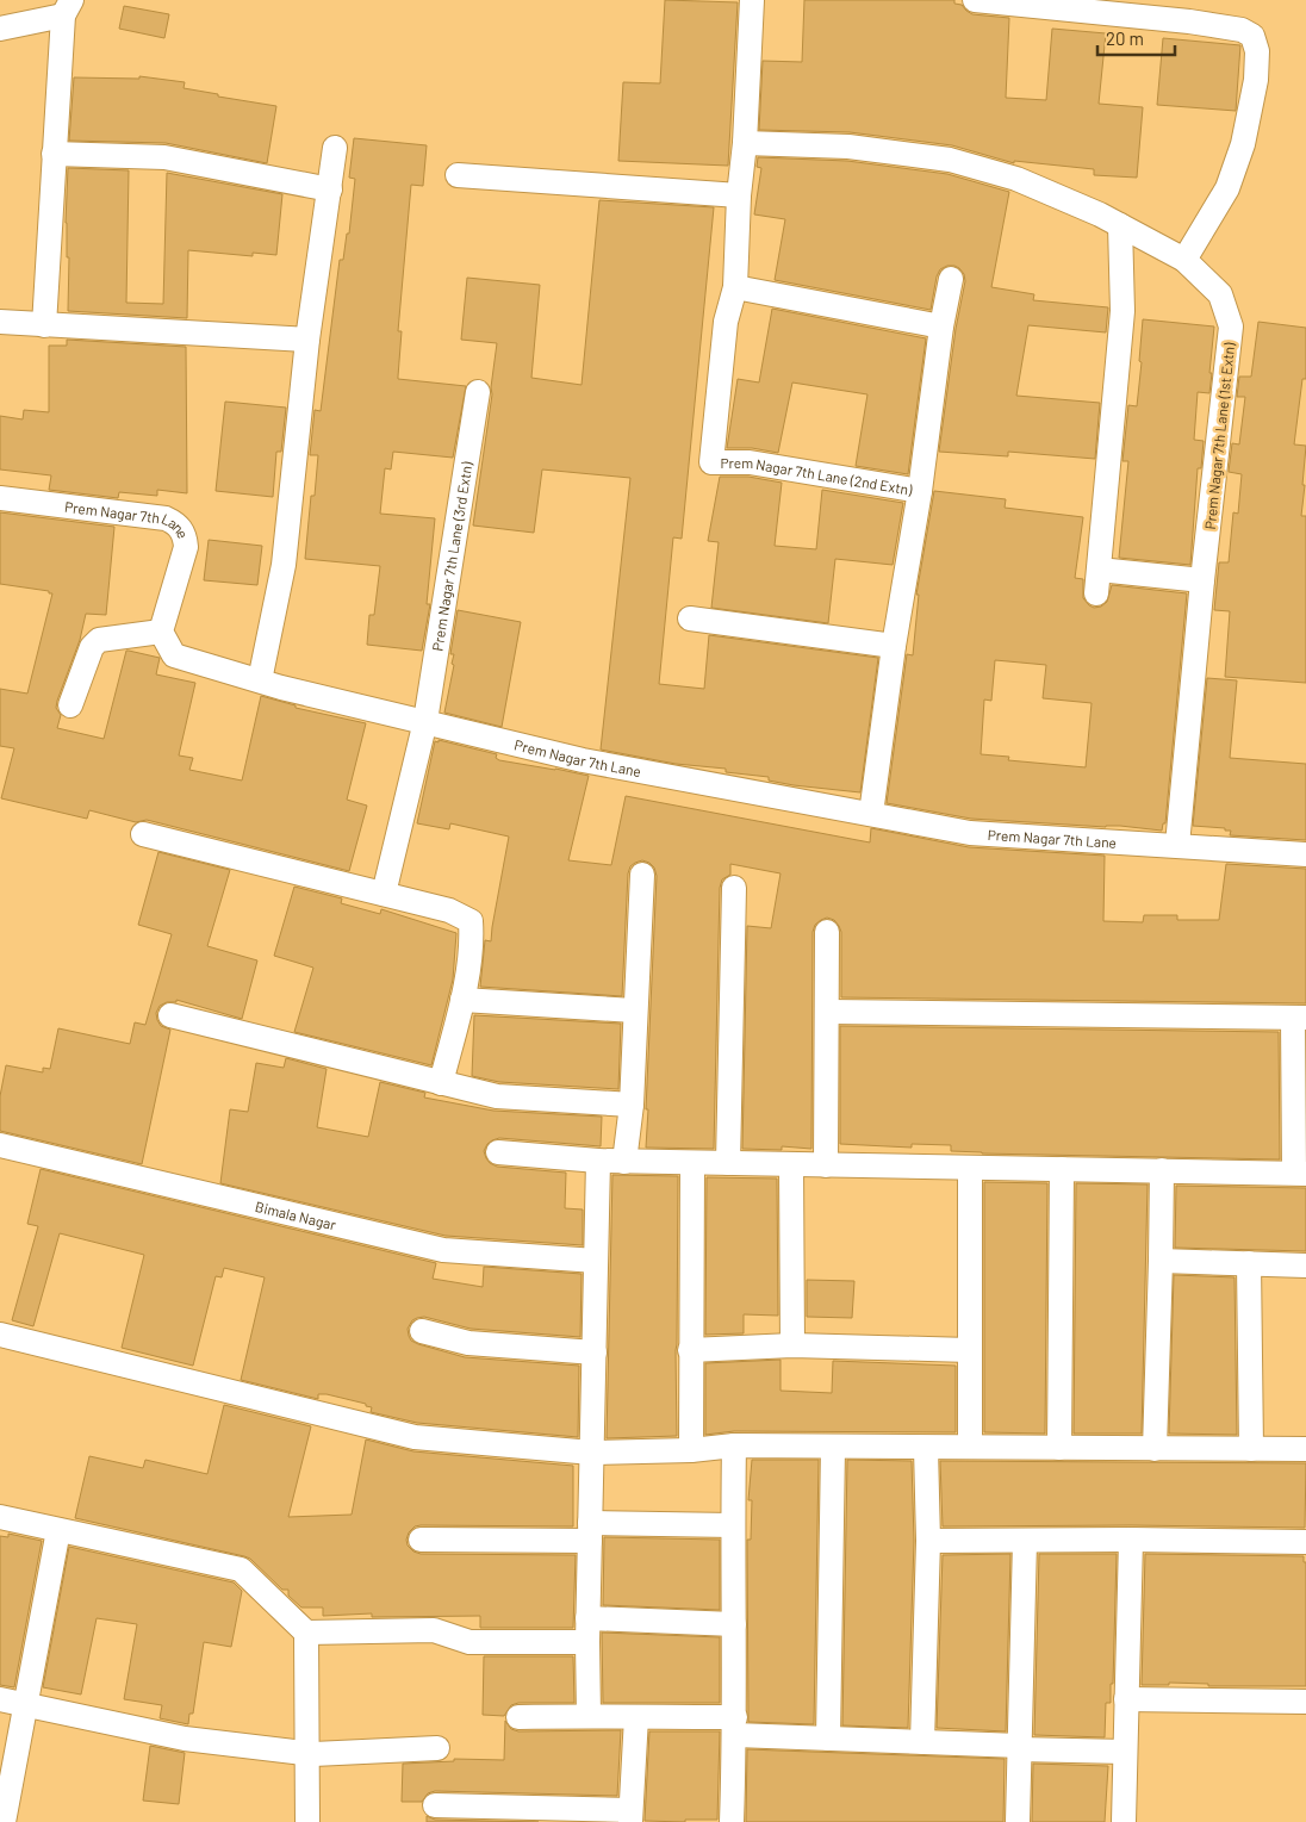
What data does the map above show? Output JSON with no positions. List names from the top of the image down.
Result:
{
  "streets": {
    "street": [
      "Prem Nagar 7th Lane (1st Extn)",
      "Prem Nagar 7th Lane (2nd Extn)",
      "Prem Nagar 7th Lane",
      "Prem Nagar 7th Lane (3rd Extn)",
      "Bimala Nagar"
    ]
  },
  "crossings": [
    ["Prem Nagar 7th Lane (1st Extn)", "Prem Nagar 7th Lane"],
    ["Prem Nagar 7th Lane (2nd Extn)", "Prem Nagar 7th Lane"],
    ["Prem Nagar 7th Lane", "Prem Nagar 7th Lane (3rd Extn)"]
  ],
  "scale_bar": "20 m"
}
